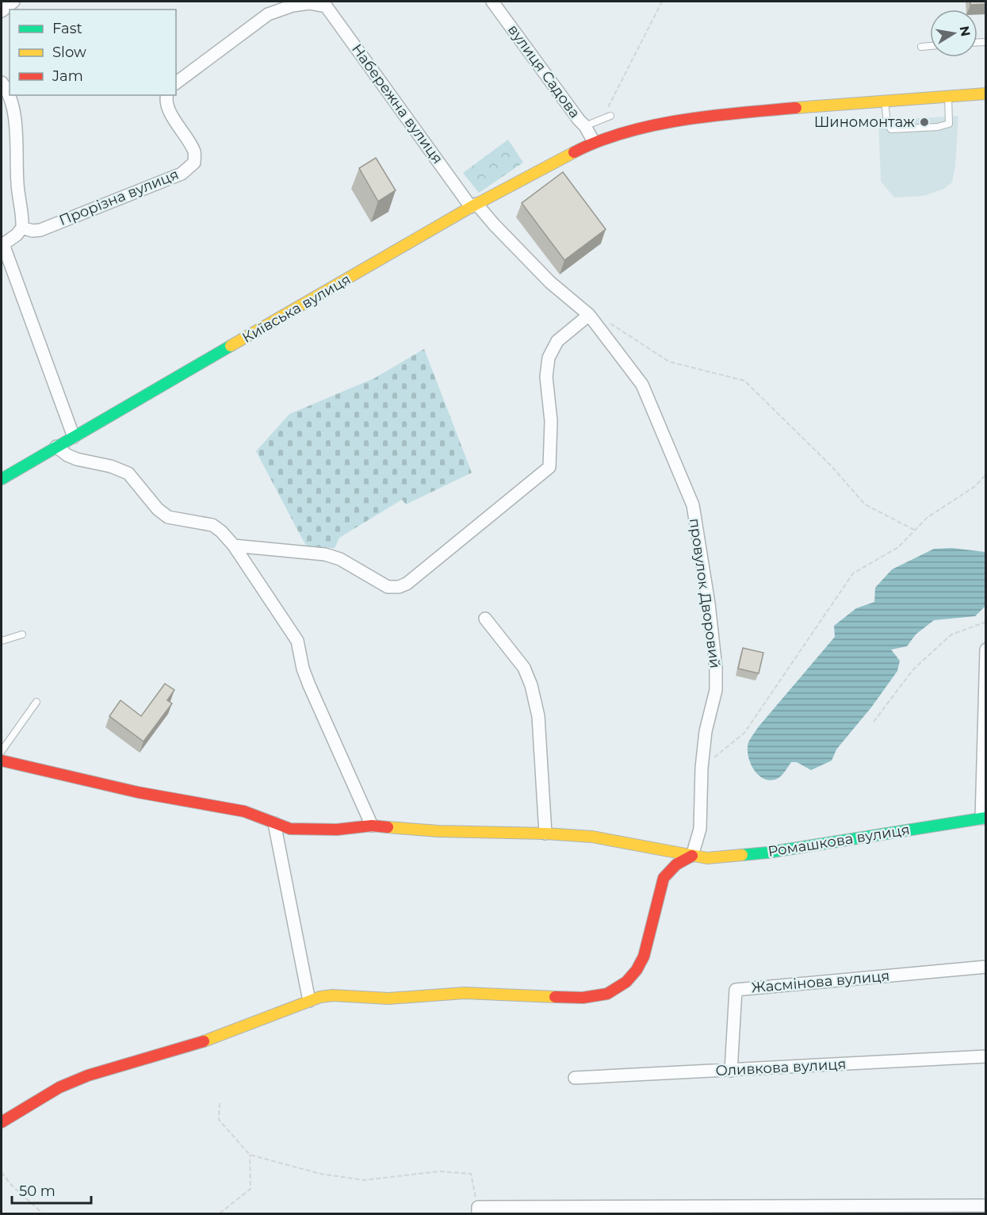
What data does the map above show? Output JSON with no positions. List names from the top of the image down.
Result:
{
  "streets": {
    "street": [
      "вулиця Садова",
      "Набережна вулиця",
      "Прорізна вулиця",
      "Київська вулиця",
      "провулок Дворовий",
      "Ромашкова вулиця",
      "Жасмінова вулиця",
      "Оливкова вулиця"
    ]
  },
  "crossings": [
    ["вулиця Садова", "Київська вулиця"],
    ["Набережна вулиця", "Київська вулиця"],
    ["Набережна вулиця", "провулок Дворовий"],
    ["Київська вулиця", "провулок Дворовий"],
    ["провулок Дворовий", "Ромашкова вулиця"],
    ["Жасмінова вулиця", "Оливкова вулиця"]
  ],
  "places": ["Шиномонтаж"],
  "legend": ["Fast", "Slow", "Jam"],
  "scale_bar": "50 m",
  "north": "right"
}
